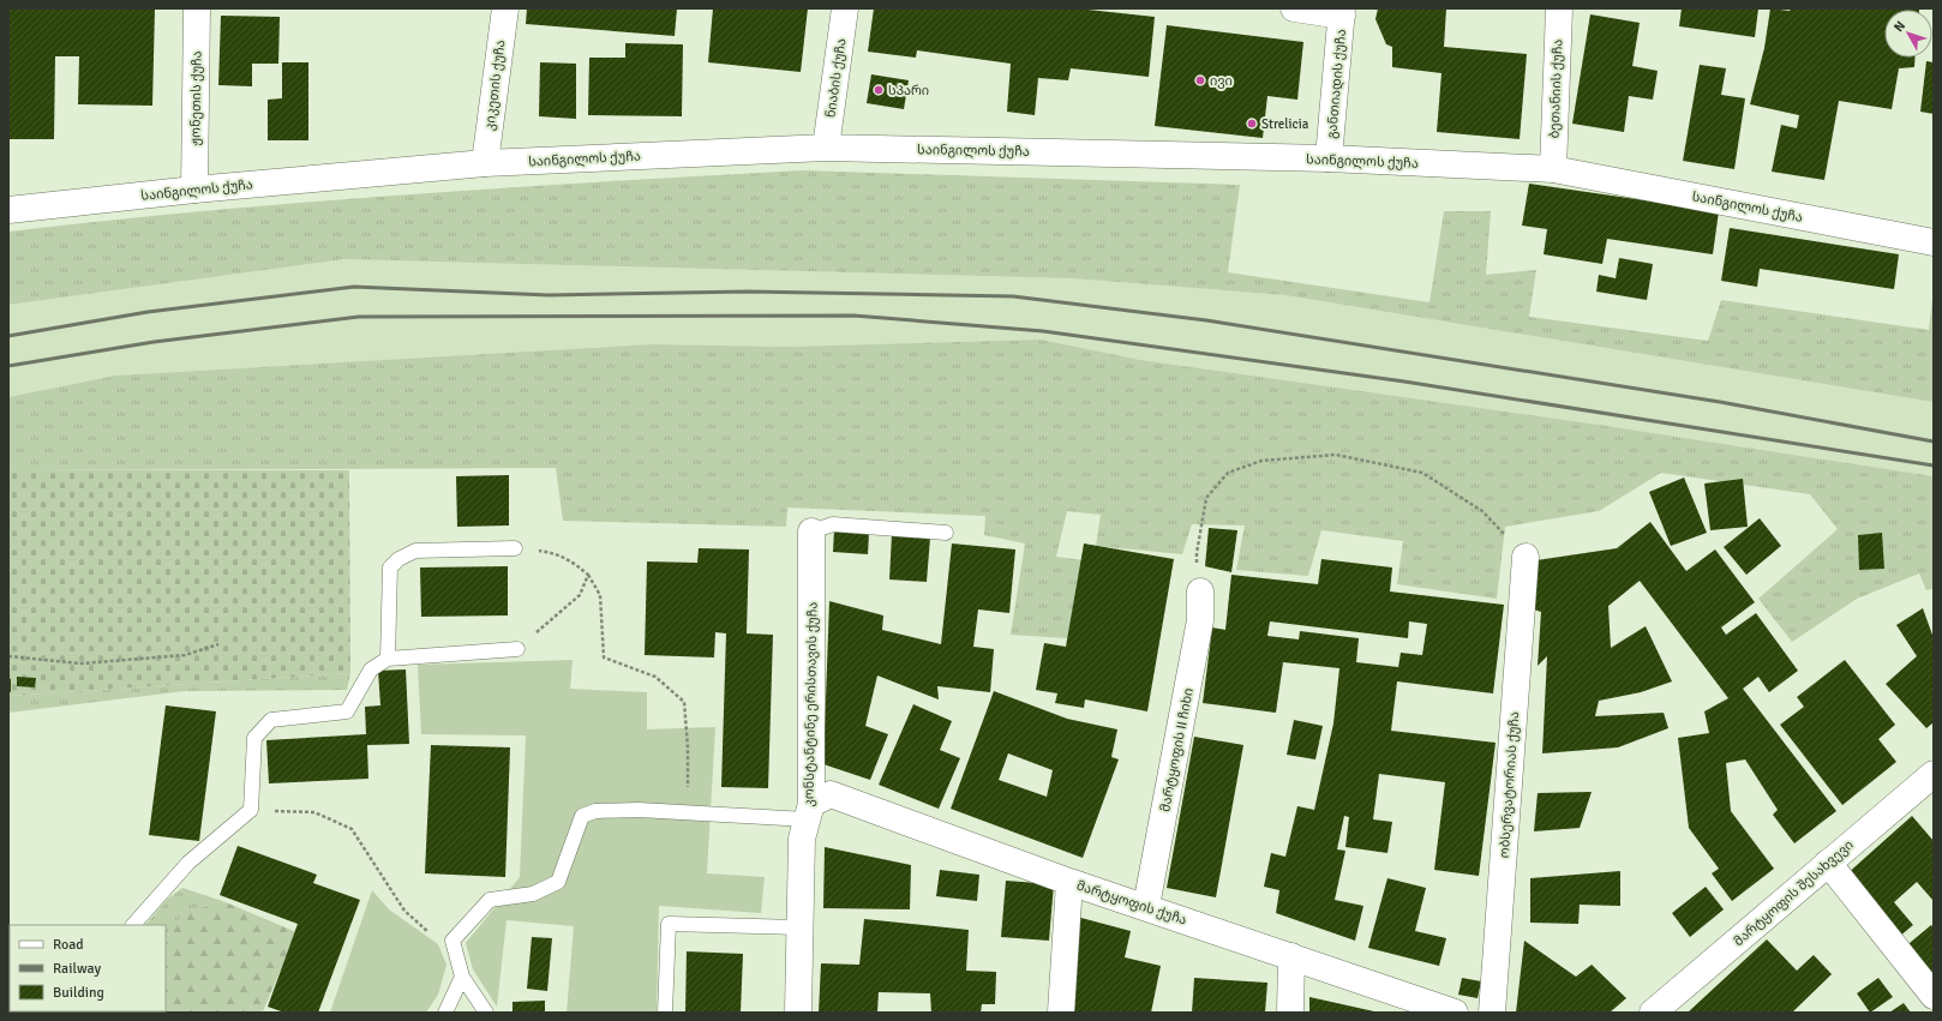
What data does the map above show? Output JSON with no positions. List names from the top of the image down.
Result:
{
  "streets": {
    "street": [
      "ნიაბის ქუჩა",
      "განთიადის ქუჩა",
      "კიკეთის ქუჩა",
      "ბეთანიის ქუჩა",
      "ჟონეთის ქუჩა",
      "საინგილოს ქუჩა",
      "კონსტანტინე ერისთავის ქუჩა",
      "მარტყოფის II ჩიხი",
      "ობსერვატორიას ქუჩა",
      "მარტყოფის შესახვევი",
      "მარტყოფის ქუჩა"
    ]
  },
  "crossings": [
    ["ნიაბის ქუჩა", "საინგილოს ქუჩა"],
    ["განთიადის ქუჩა", "საინგილოს ქუჩა"],
    ["კიკეთის ქუჩა", "საინგილოს ქუჩა"],
    ["ბეთანიის ქუჩა", "საინგილოს ქუჩა"],
    ["ჟონეთის ქუჩა", "საინგილოს ქუჩა"],
    ["კონსტანტინე ერისთავის ქუჩა", "მარტყოფის ქუჩა"],
    ["მარტყოფის II ჩიხი", "მარტყოფის ქუჩა"]
  ],
  "places": ["ივი", "სპარი", "Strelicia"],
  "legend": ["Road", "Railway", "Building"],
  "north": "top left"
}
